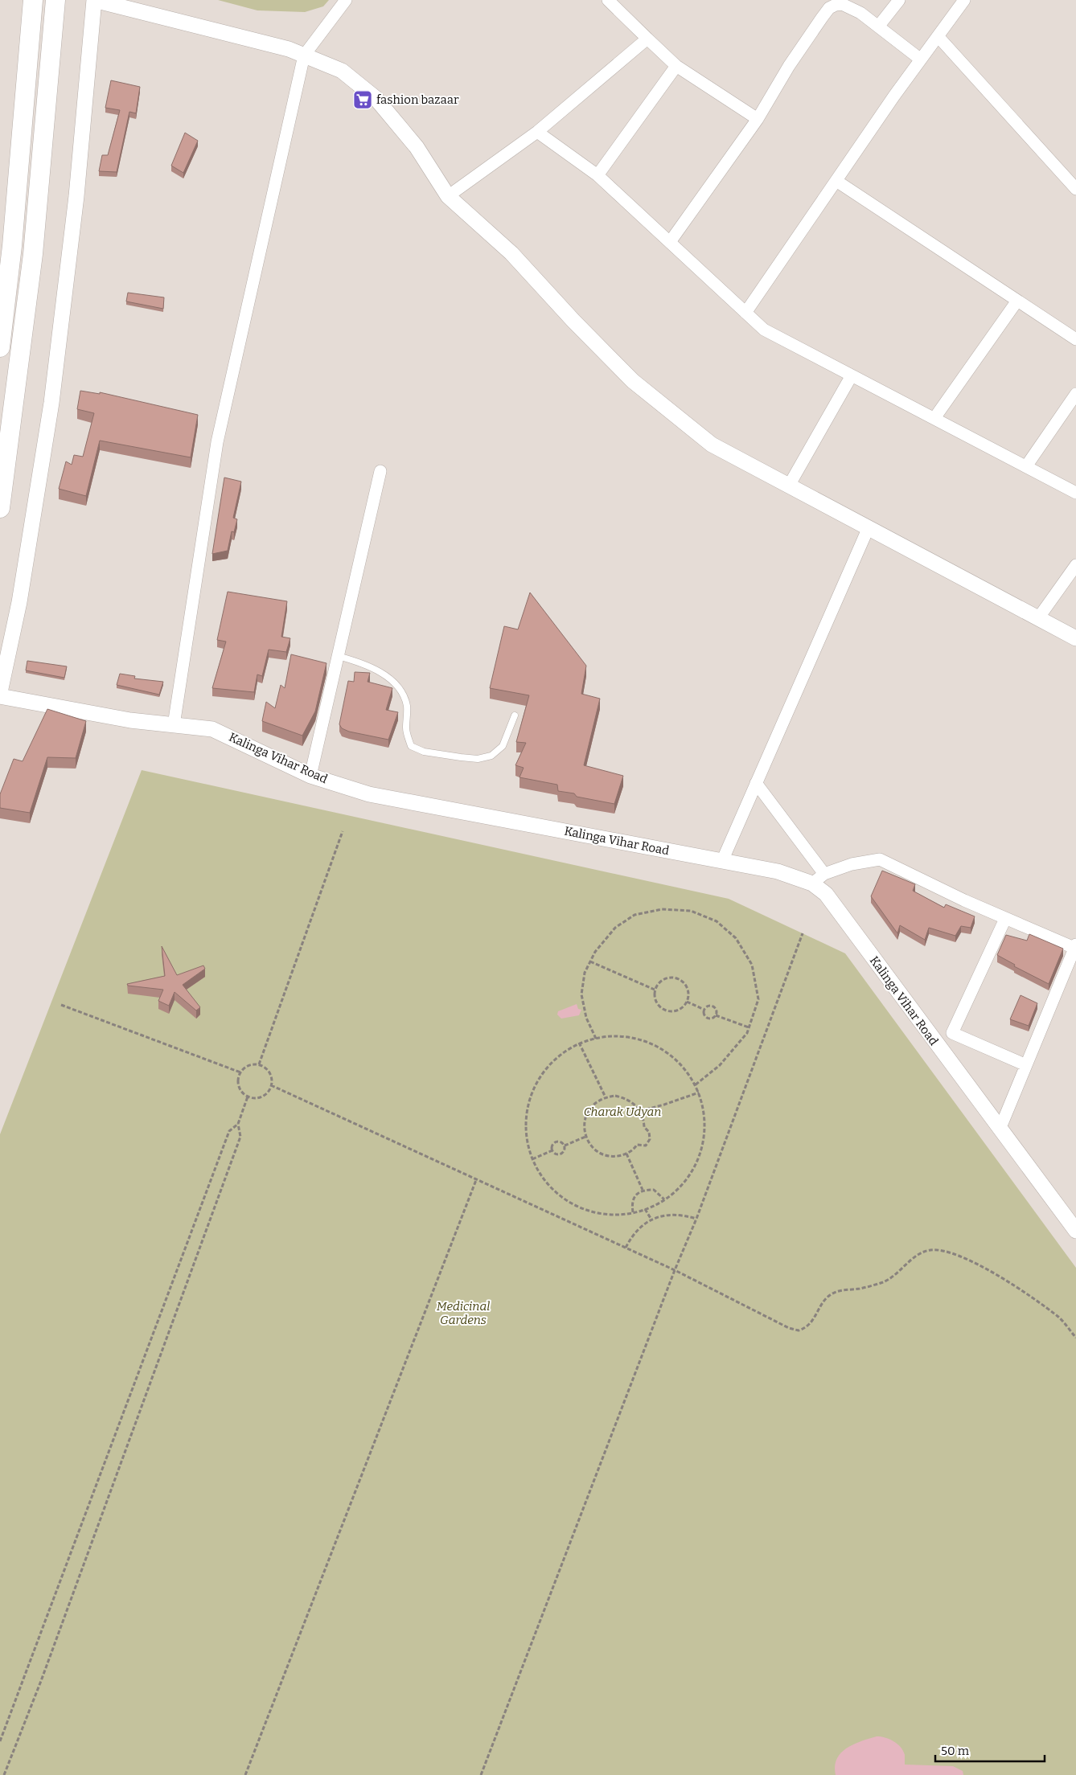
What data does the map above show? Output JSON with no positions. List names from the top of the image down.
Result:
{
  "streets": {
    "street": ["Kalinga Vihar Road"]
  },
  "parks": ["Charak Udyan", "Medicinal Gardens"],
  "places": {
    "supermarket": ["fashion bazaar"]
  },
  "scale_bar": "50 m"
}
